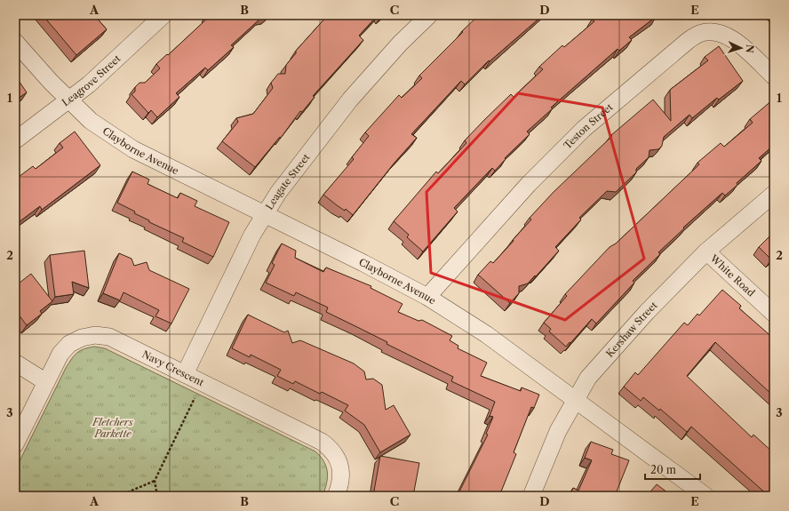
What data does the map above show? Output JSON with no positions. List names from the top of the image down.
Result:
{
  "streets": {
    "street": [
      "Leagrove Street",
      "Teston Street",
      "Clayborne Avenue",
      "Leagate Street",
      "White Road",
      "Kershaw Street",
      "Navy Crescent"
    ]
  },
  "crossings": [
    ["Leagrove Street", "Clayborne Avenue"],
    ["Teston Street", "Clayborne Avenue"],
    ["Clayborne Avenue", "Leagate Street"],
    ["Clayborne Avenue", "Kershaw Street"],
    ["Leagate Street", "Navy Crescent"],
    ["White Road", "Kershaw Street"]
  ],
  "parks": ["Fletchers Parkette"],
  "scale_bar": "20 m",
  "north": "right",
  "grid": {
    "columns": [
      "A",
      "B",
      "C",
      "D",
      "E"
    ],
    "rows": ["1", "2", "3"]
  }
}
